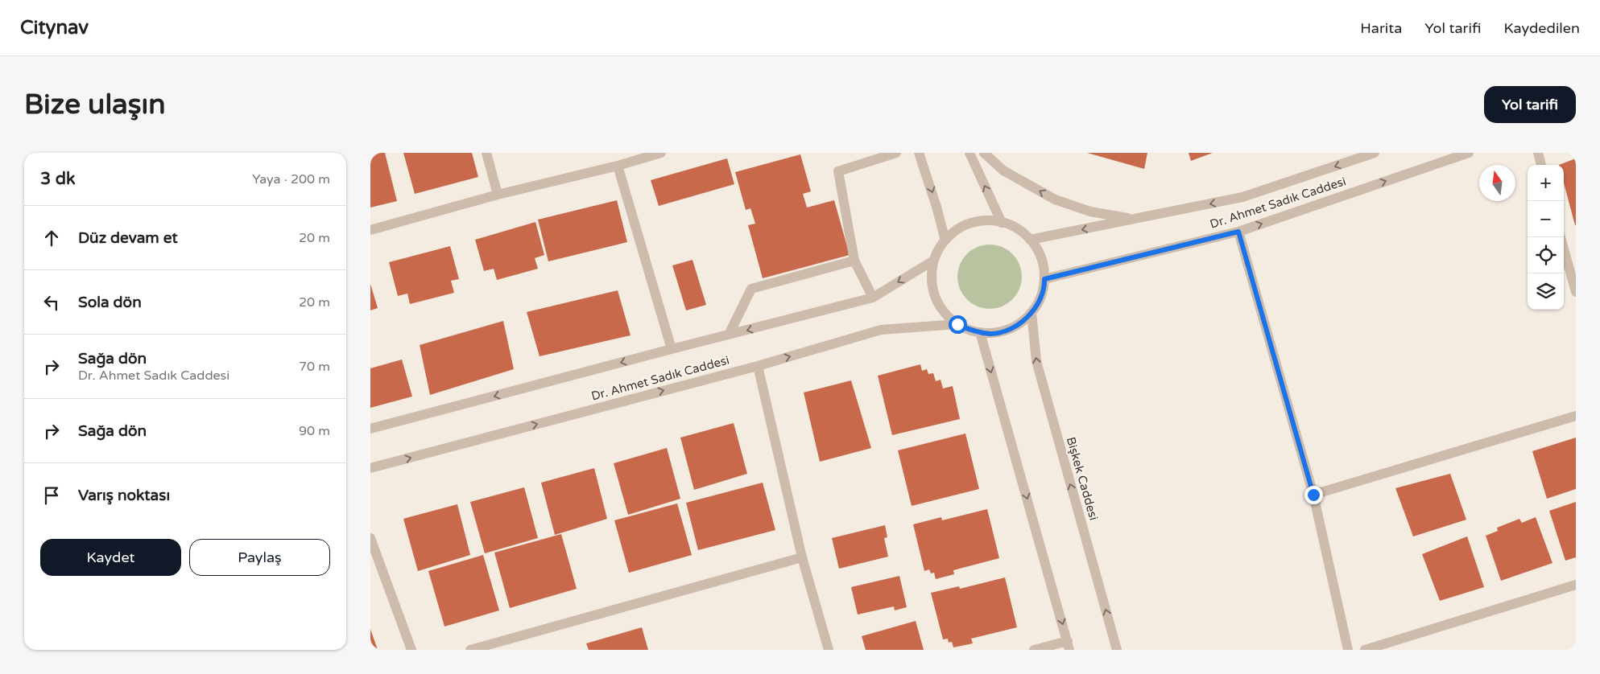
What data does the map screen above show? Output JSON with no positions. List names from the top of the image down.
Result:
{
  "streets": {
    "street": ["Dr. Ahmet Sadık Caddesi", "Bişkek Caddesi"]
  },
  "crossings": [
    ["Dr. Ahmet Sadık Caddesi", "Bişkek Caddesi"]
  ],
  "north": "top",
  "page": {
    "header": "Citynav",
    "nav": ["Harita", "Yol tarifi", "Kaydedilen"],
    "buttons": [
      "Yol tarifi",
      ["Kaydet", "Paylaş"]
    ],
    "title": "Bize ulaşın",
    "heading": ["3 dk", "Yaya · 200 m"],
    "map_buttons": ["+", "−"],
    "list": [
      ["Düz devam et", "20 m"],
      ["Sola dön", "20 m"],
      ["Sağa dön", "Dr. Ahmet Sadık Caddesi", "70 m"],
      ["Sağa dön", "90 m"],
      "Varış noktası"
    ]
  }
}
